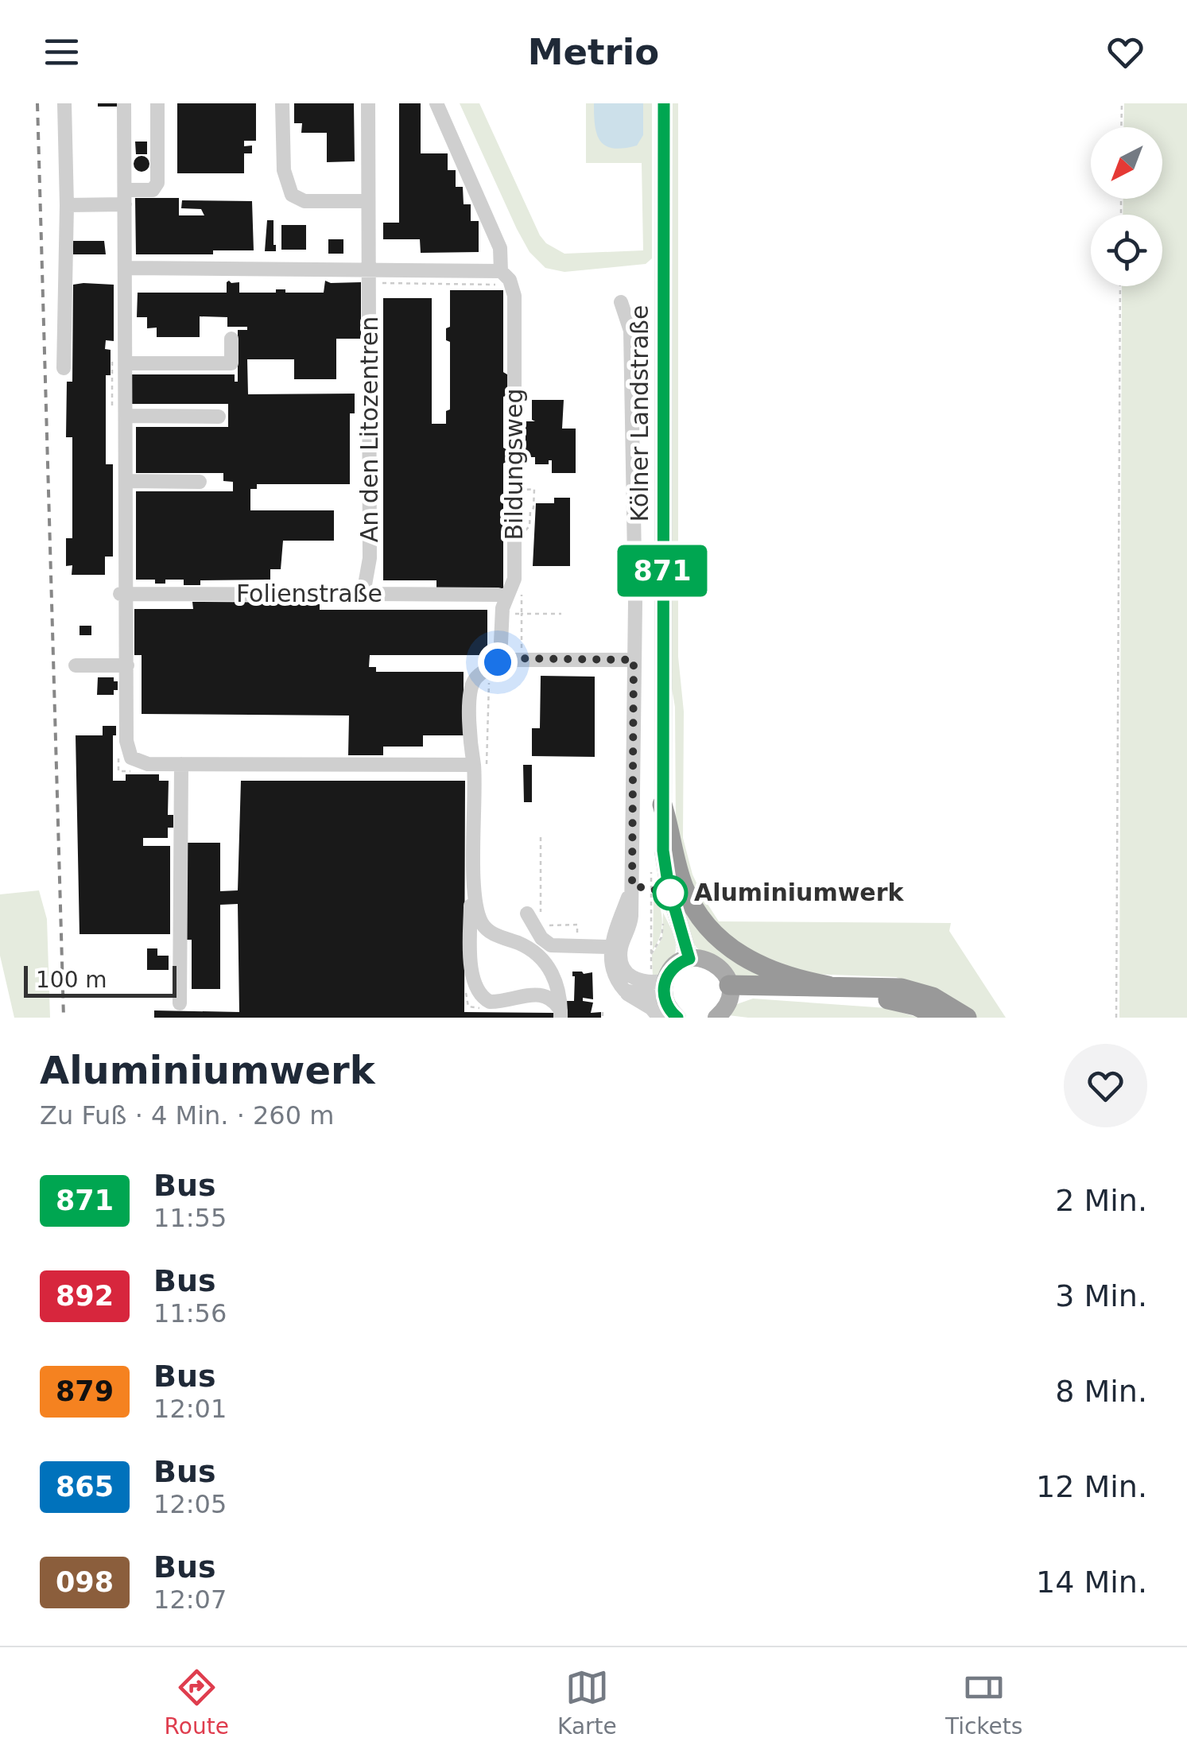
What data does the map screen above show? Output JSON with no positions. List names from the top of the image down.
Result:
{
  "streets": {
    "main road": ["Kölner Landstraße"],
    "lane": ["An den Litozentren", "Bildungsweg", "Folienstraße"]
  },
  "crossings": [
    ["An den Litozentren", "Folienstraße"]
  ],
  "places": ["Aluminiumwerk"],
  "lines": ["bus line 871"],
  "scale_bar": "100 m",
  "north": "bottom left",
  "page": {
    "header": "Metrio",
    "on_map": "871",
    "scale": "100 m",
    "heading": ["Aluminiumwerk", "Zu Fuß · 4 Min. · 260 m"],
    "list": [
      {
        "mark": "871",
        "name": "Bus",
        "note": "11:55",
        "value": "2 Min."
      },
      {
        "mark": "892",
        "name": "Bus",
        "note": "11:56",
        "value": "3 Min."
      },
      {
        "mark": "879",
        "name": "Bus",
        "note": "12:01",
        "value": "8 Min."
      },
      {
        "mark": "865",
        "name": "Bus",
        "note": "12:05",
        "value": "12 Min."
      },
      {
        "mark": "098",
        "name": "Bus",
        "note": "12:07",
        "value": "14 Min."
      }
    ],
    "tabs": ["Route", "Karte", "Tickets"]
  }
}
